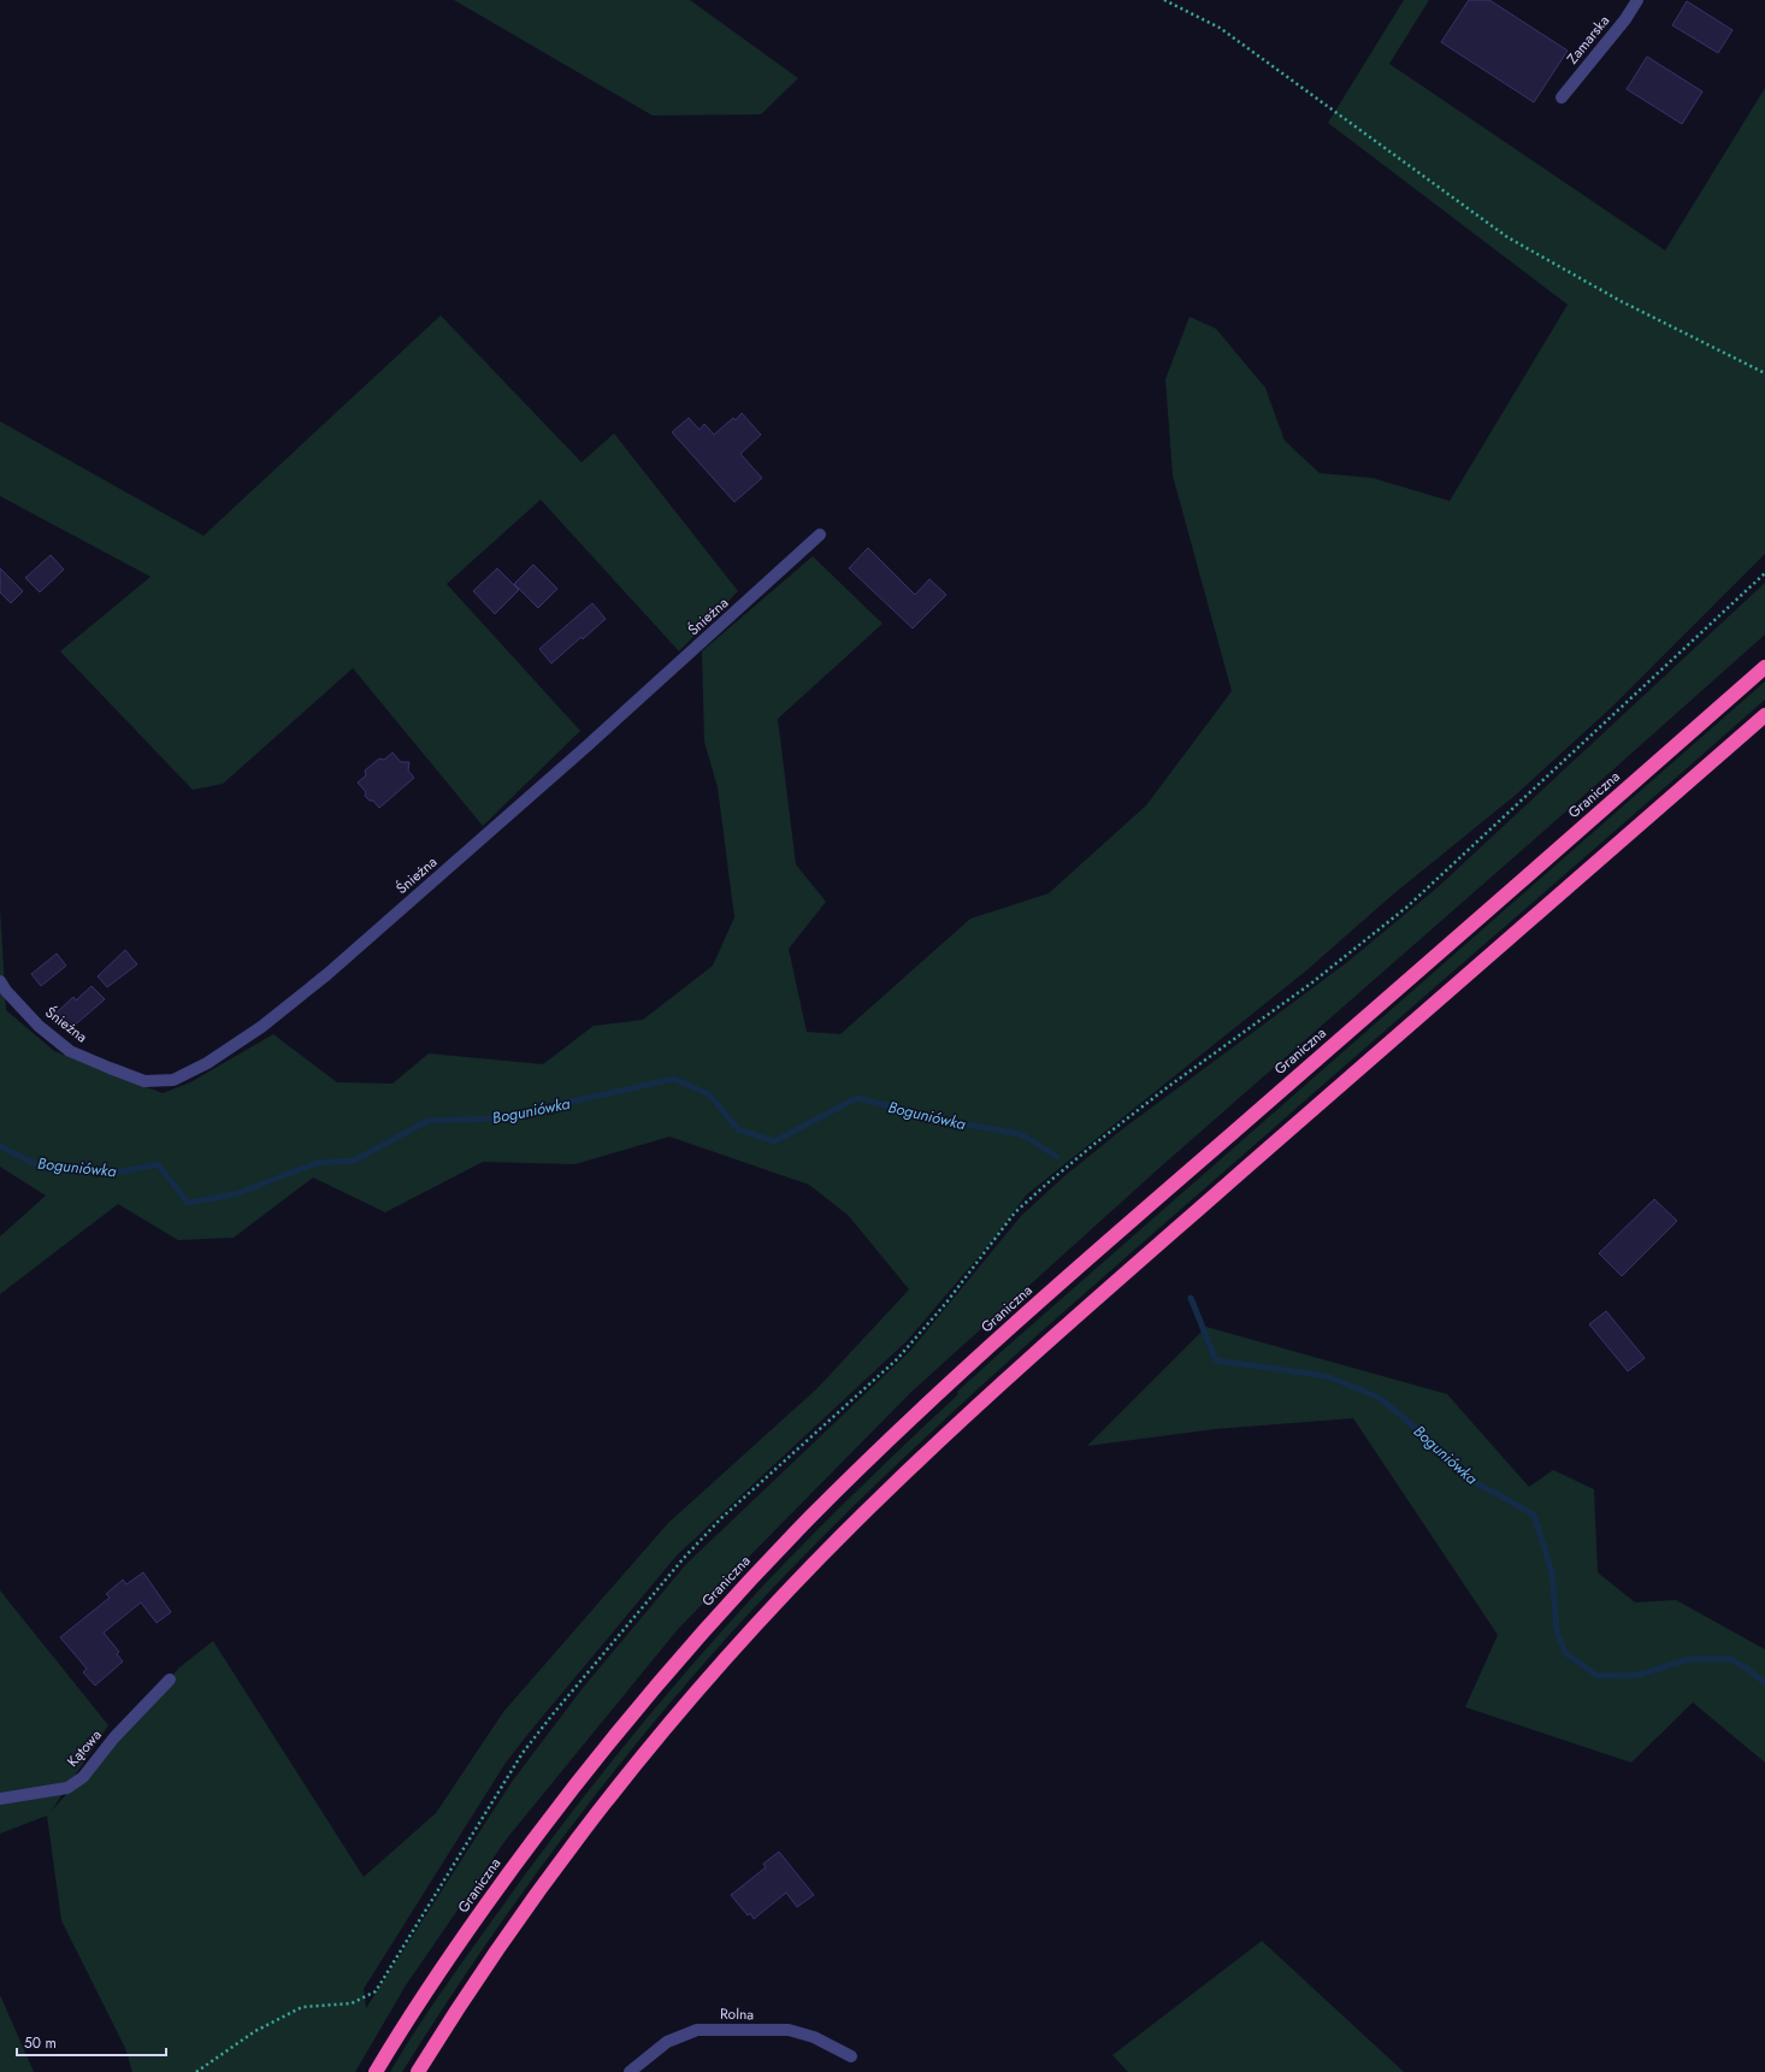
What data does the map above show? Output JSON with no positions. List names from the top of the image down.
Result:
{
  "streets": {
    "highway": ["Graniczna"],
    "street": [
      "Zamarska",
      "Śnieżna",
      "Kątowa",
      "Rolna"
    ]
  },
  "water": ["Boguniówka"],
  "scale_bar": "50 m"
}
